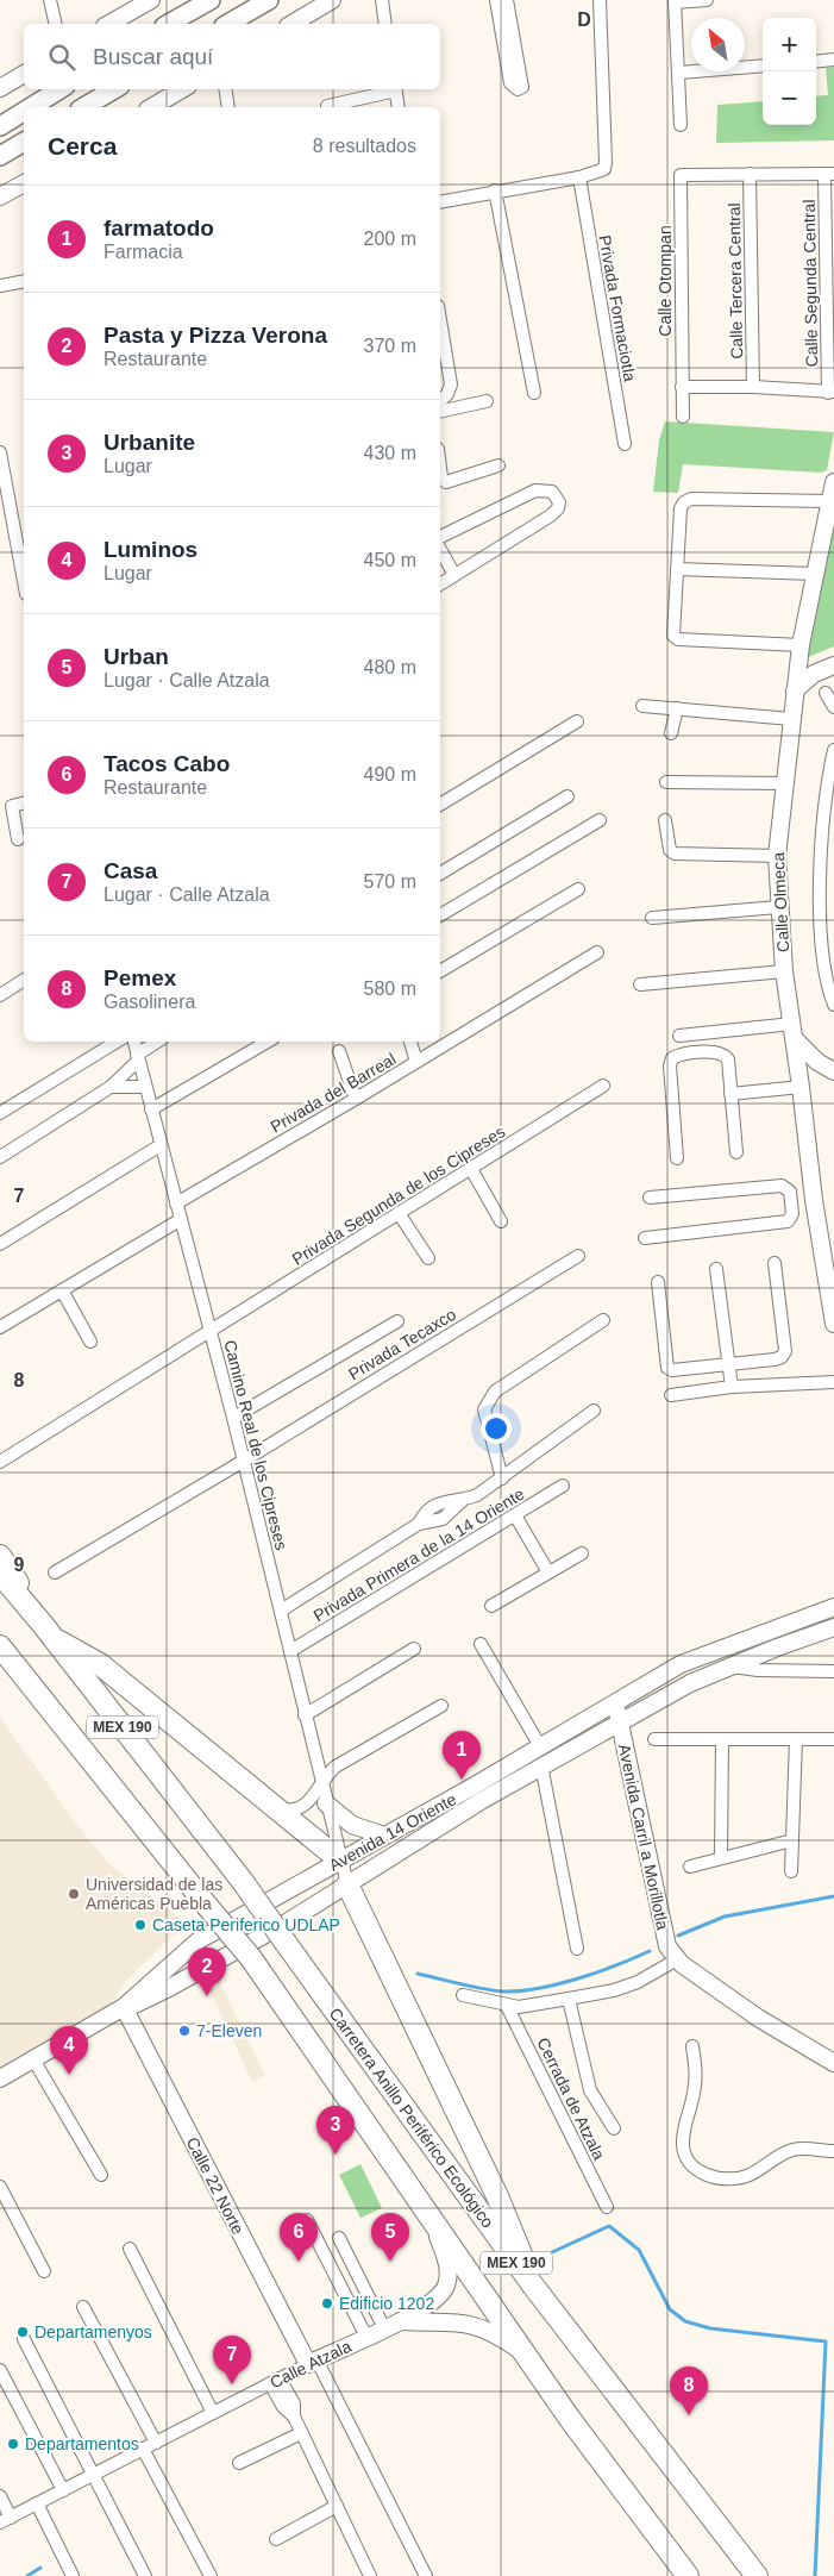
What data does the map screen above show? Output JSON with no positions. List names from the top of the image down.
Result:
{
  "streets": {
    "highway": ["MEX 190", "Carretera Anillo Periférico Ecológico"],
    "street": [
      "Calle Otompan",
      "Calle Tercera Central",
      "Calle Segunda Central",
      "Privada Formaciotla",
      "Calle Olmeca",
      "Privada del Barreal",
      "Privada Segunda de los Cipreses",
      "Privada Tecaxco",
      "Camino Real de los Cipreses",
      "Privada Primera de la 14 Oriente",
      "Avenida 14 Oriente",
      "Avenida Carril a Morillotla",
      "Cerrada de Atzala",
      "Calle 22 Norte",
      "Calle Atzala"
    ]
  },
  "crossings": [
    ["Calle Otompan", "Calle Tercera Central"],
    ["Privada del Barreal", "Camino Real de los Cipreses"],
    ["Privada Segunda de los Cipreses", "Camino Real de los Cipreses"],
    ["Privada Tecaxco", "Camino Real de los Cipreses"],
    ["Camino Real de los Cipreses", "Privada Primera de la 14 Oriente"],
    ["Camino Real de los Cipreses", "Avenida 14 Oriente"],
    ["MEX 190", "Carretera Anillo Periférico Ecológico"],
    ["MEX 190", "Calle Atzala"],
    ["Avenida 14 Oriente", "Avenida Carril a Morillotla"],
    ["Avenida 14 Oriente", "Calle 22 Norte"],
    ["Calle 22 Norte", "Calle Atzala"]
  ],
  "places": [
    "Universidad de las Américas Puebla",
    "Caseta Periferico UDLAP",
    "7-Eleven",
    "Edificio 1202",
    "Departamenyos",
    "Departamentos"
  ],
  "north": "top left",
  "page": {
    "map_buttons": ["+", "−"],
    "search": "Buscar aquí",
    "heading": ["Cerca", "8 resultados"],
    "list": [
      {
        "mark": "1",
        "name": "farmatodo",
        "note": "Farmacia",
        "value": "200 m"
      },
      {
        "mark": "2",
        "name": "Pasta y Pizza Verona",
        "note": "Restaurante",
        "value": "370 m"
      },
      {
        "mark": "3",
        "name": "Urbanite",
        "note": "Lugar",
        "value": "430 m"
      },
      {
        "mark": "4",
        "name": "Luminos",
        "note": "Lugar",
        "value": "450 m"
      },
      {
        "mark": "5",
        "name": "Urban",
        "note": "Lugar · Calle Atzala",
        "value": "480 m"
      },
      {
        "mark": "6",
        "name": "Tacos Cabo",
        "note": "Restaurante",
        "value": "490 m"
      },
      {
        "mark": "7",
        "name": "Casa",
        "note": "Lugar · Calle Atzala",
        "value": "570 m"
      },
      {
        "mark": "8",
        "name": "Pemex",
        "note": "Gasolinera",
        "value": "580 m"
      }
    ],
    "pins": [
      "1",
      "2",
      "4",
      "3",
      "5",
      "6",
      "7",
      "8"
    ]
  },
  "grid": {
    "columns": ["D"],
    "rows": ["7", "8", "9"]
  }
}
